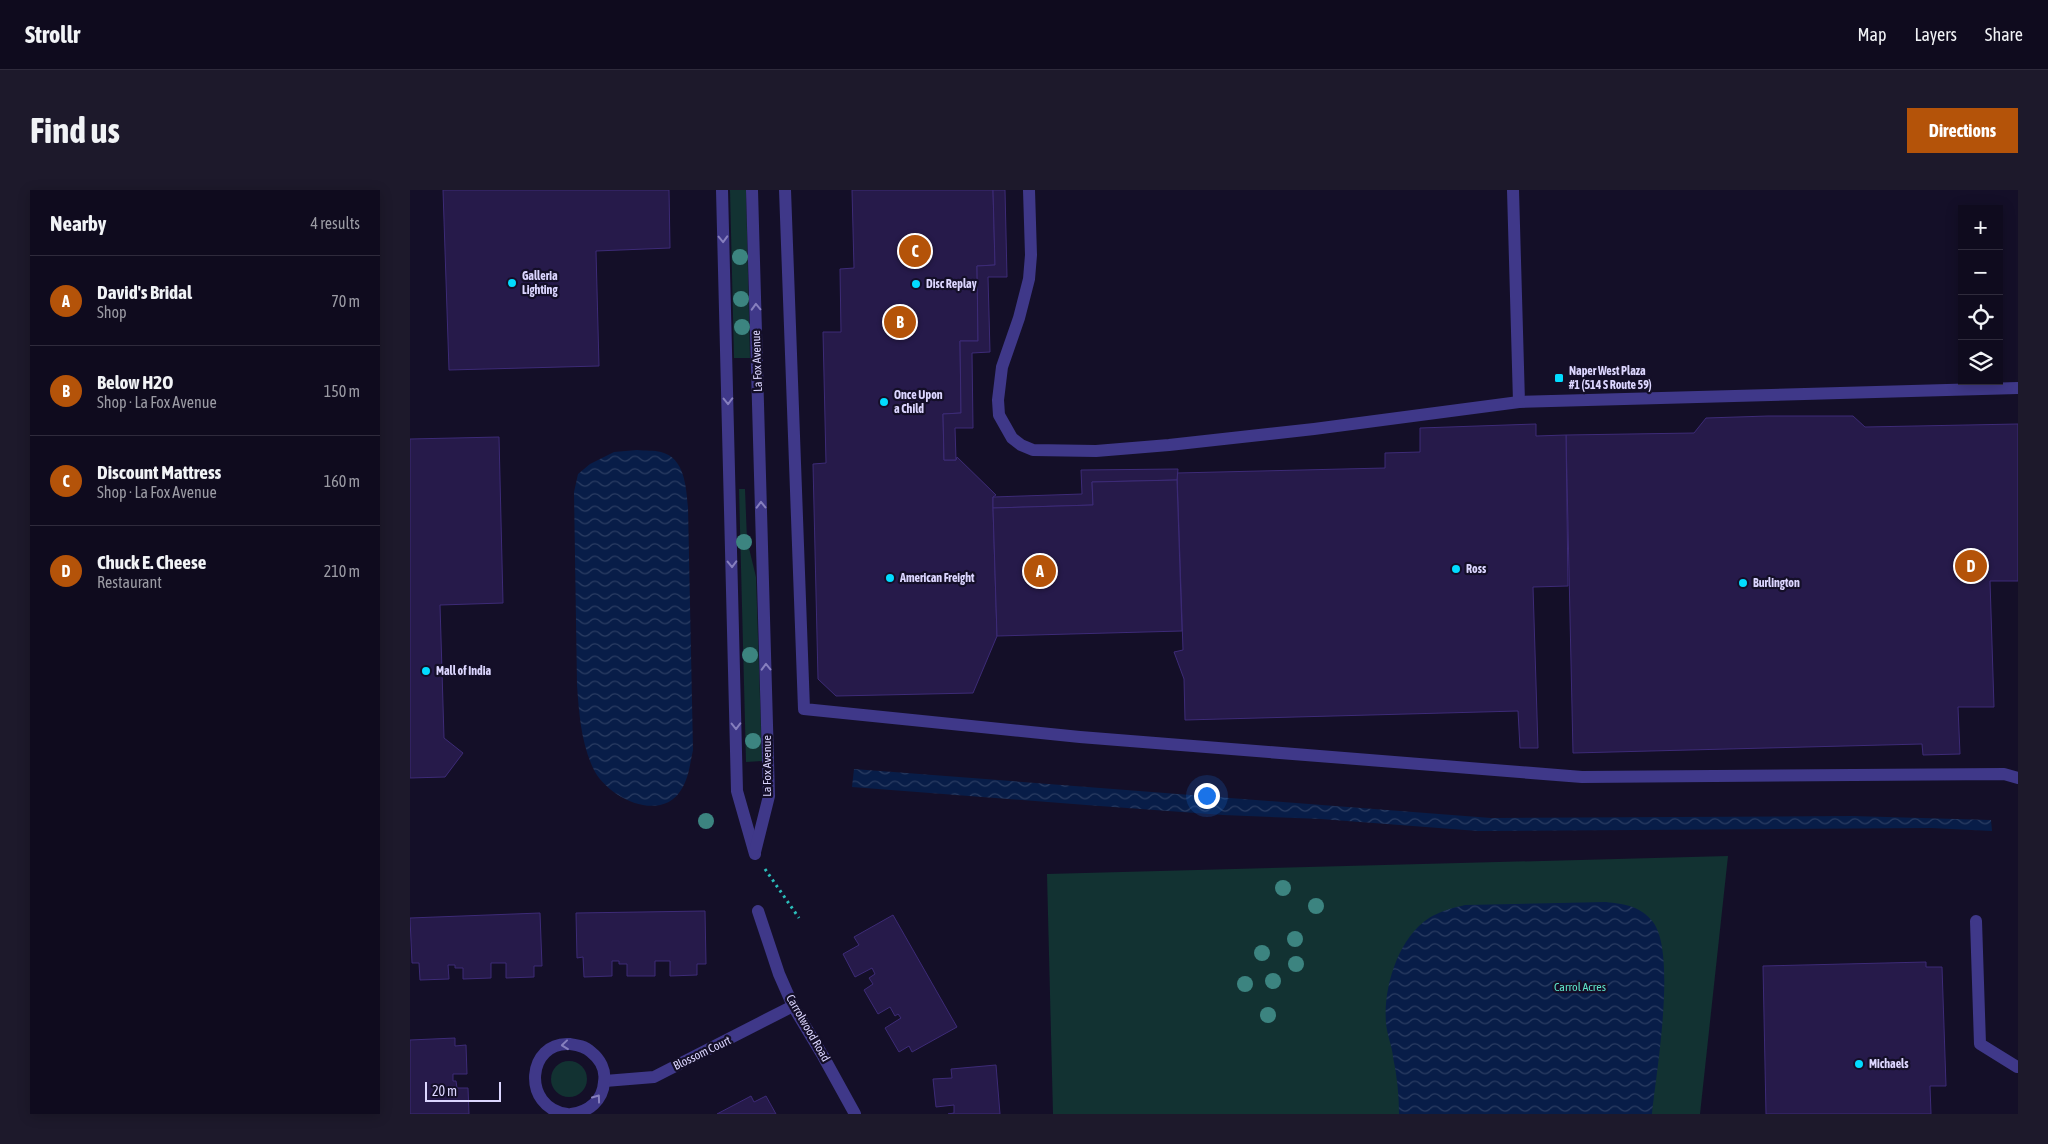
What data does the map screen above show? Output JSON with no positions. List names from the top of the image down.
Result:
{
  "streets": {
    "street": ["La Fox Avenue", "Carrolwood Road", "Blossom Court"]
  },
  "crossings": [
    ["Carrolwood Road", "Blossom Court"]
  ],
  "parks": ["Carrol Acres"],
  "places": {
    "other": [
      "Galleria Lighting",
      "Disc Replay",
      "Once Upon a Child",
      "Ross",
      "American Freight",
      "Burlington",
      "Mall of India",
      "Michaels"
    ],
    "transit": ["Naper West Plaza #1 (514 S Route 59)"]
  },
  "scale_bar": "20 m",
  "page": {
    "header": "Strollr",
    "nav": ["Map", "Layers", "Share"],
    "buttons": "Directions",
    "title": "Find us",
    "heading": ["Nearby", "4 results"],
    "map_buttons": ["+", "−"],
    "pins": [
      "C",
      "B",
      "D",
      "A"
    ],
    "list": [
      {
        "mark": "A",
        "name": "David's Bridal",
        "note": "Shop",
        "value": "70 m"
      },
      {
        "mark": "B",
        "name": "Below H2O",
        "note": "Shop · La Fox Avenue",
        "value": "150 m"
      },
      {
        "mark": "C",
        "name": "Discount Mattress",
        "note": "Shop · La Fox Avenue",
        "value": "160 m"
      },
      {
        "mark": "D",
        "name": "Chuck E. Cheese",
        "note": "Restaurant",
        "value": "210 m"
      }
    ],
    "scale": "20 m"
  }
}
